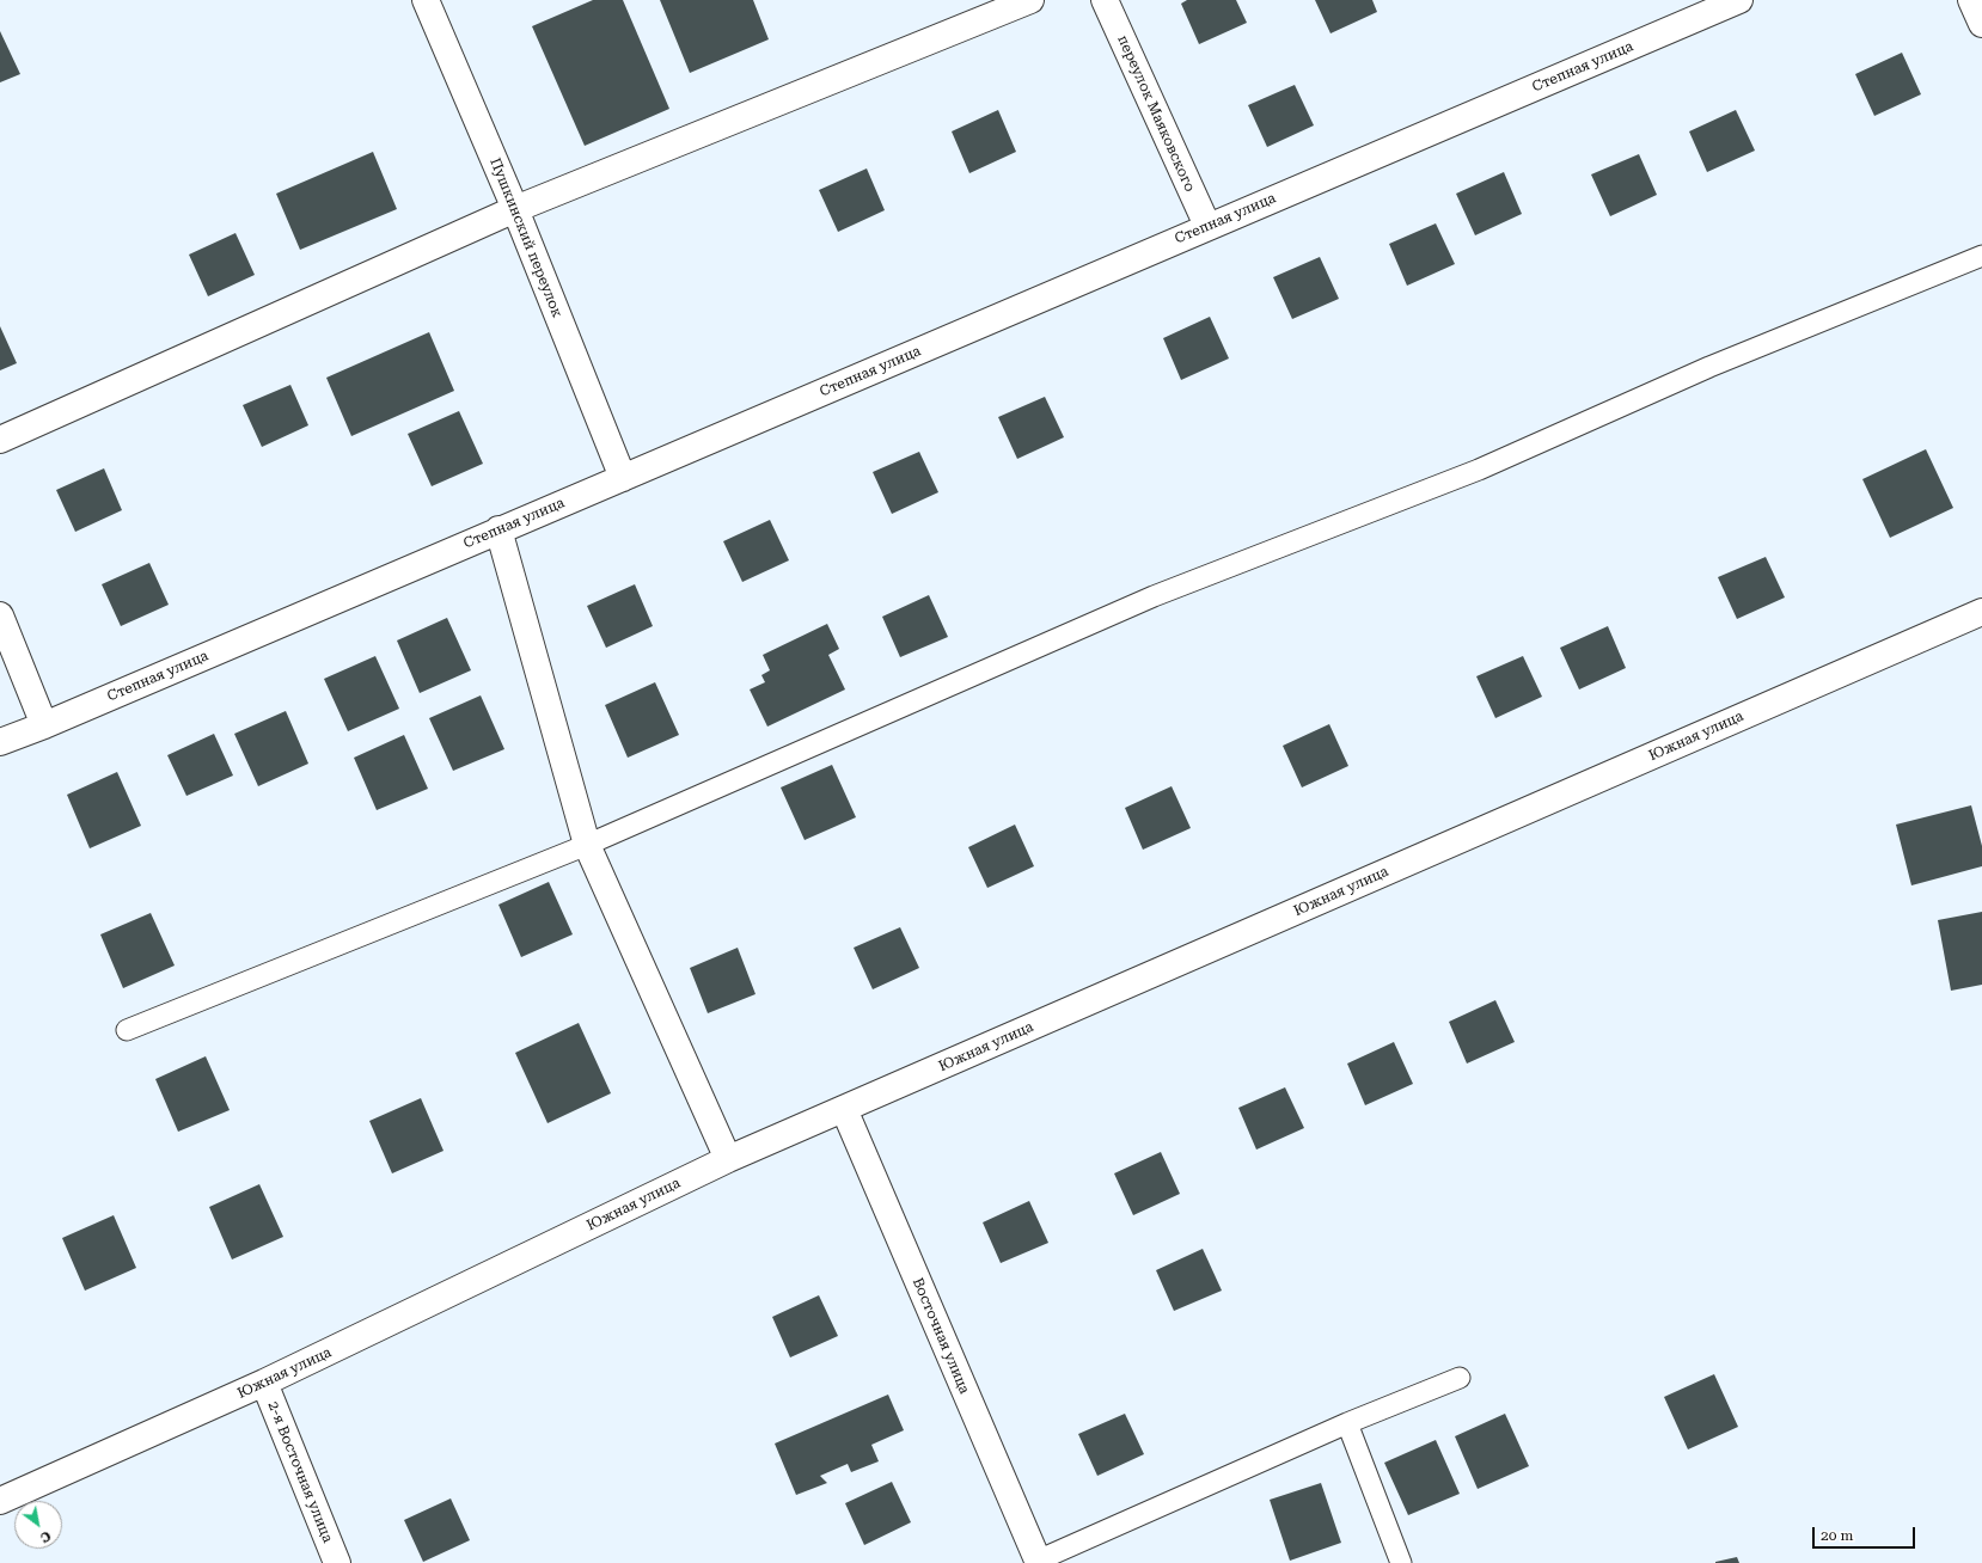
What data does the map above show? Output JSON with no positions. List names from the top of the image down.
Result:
{
  "streets": {
    "street": [
      "Степная улица",
      "переулок Маяковского",
      "Пушкинский переулок",
      "Южная улица",
      "Восточная улица",
      "2-я Восточная улица"
    ]
  },
  "crossings": [
    ["Степная улица", "переулок Маяковского"],
    ["Степная улица", "Пушкинский переулок"],
    ["Южная улица", "Восточная улица"],
    ["Южная улица", "2-я Восточная улица"]
  ],
  "scale_bar": "20 m",
  "north": "bottom right"
}
